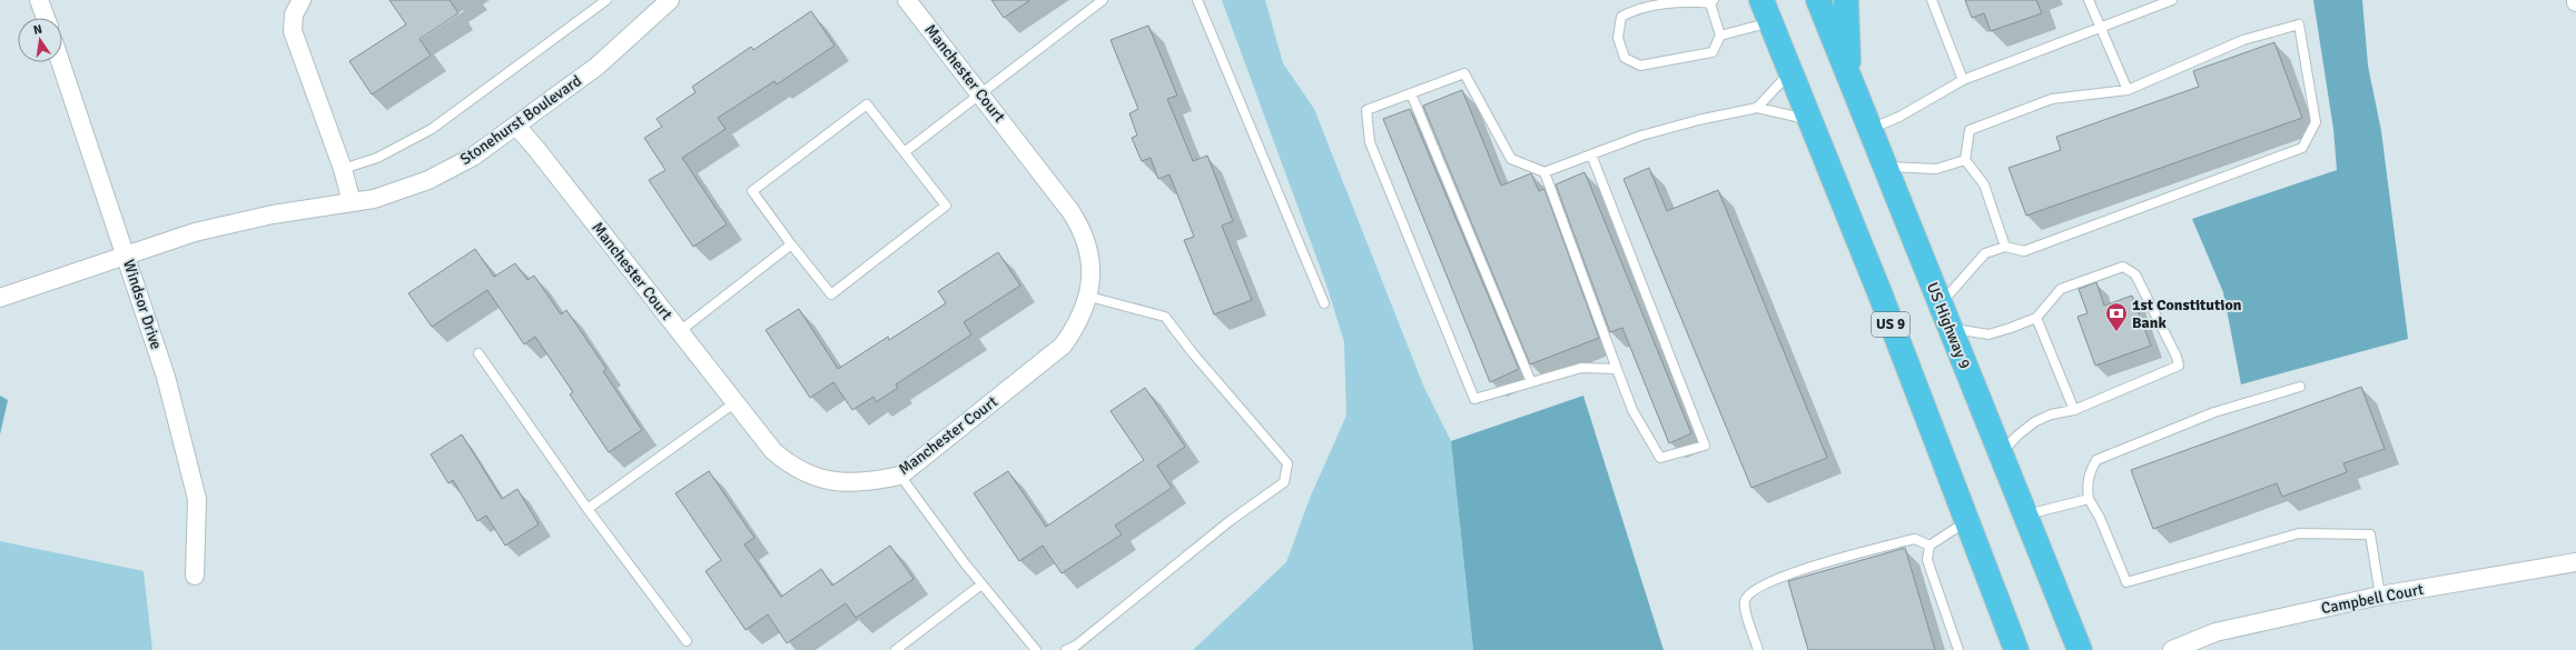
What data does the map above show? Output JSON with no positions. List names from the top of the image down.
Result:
{
  "streets": {
    "highway": ["US 9", "US Highway 9"],
    "street": [
      "Manchester Court",
      "Stonehurst Boulevard",
      "Windsor Drive",
      "Campbell Court"
    ]
  },
  "crossings": [
    ["Manchester Court", "Stonehurst Boulevard"],
    ["Stonehurst Boulevard", "Windsor Drive"]
  ],
  "places": {
    "bank": ["1st Constitution Bank"]
  },
  "north": "top"
}
